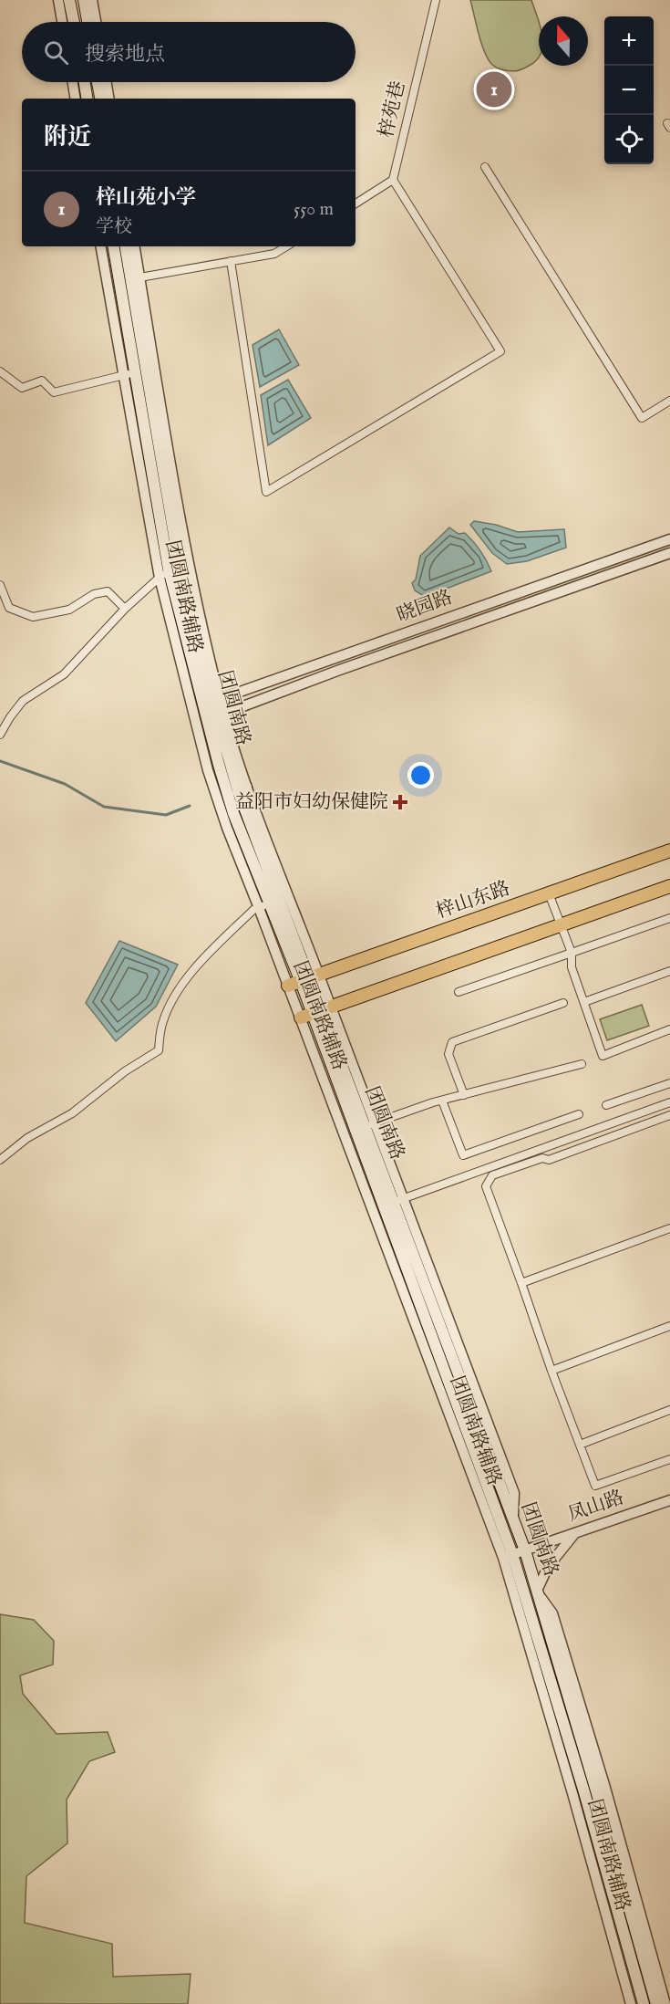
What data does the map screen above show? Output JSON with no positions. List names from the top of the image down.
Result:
{
  "streets": {
    "highway": ["梓山东路"],
    "main road": ["团圆南路"],
    "street": [
      "梓苑巷",
      "团圆南路辅路",
      "晓园路",
      "凤山路"
    ]
  },
  "crossings": [
    ["团圆南路辅路", "晓园路"],
    ["团圆南路辅路", "团圆南路"],
    ["团圆南路辅路", "梓山东路"],
    ["团圆南路辅路", "凤山路"],
    ["晓园路", "团圆南路"],
    ["团圆南路", "梓山东路"],
    ["团圆南路", "凤山路"]
  ],
  "places": {
    "health": ["益阳市妇幼保健院"]
  },
  "north": "top",
  "page": {
    "map_buttons": ["+", "−"],
    "search": "搜索地点",
    "pins": "1",
    "heading": "附近",
    "list": [
      {
        "mark": "1",
        "name": "梓山苑小学",
        "note": "学校",
        "value": "550 m"
      }
    ]
  }
}
